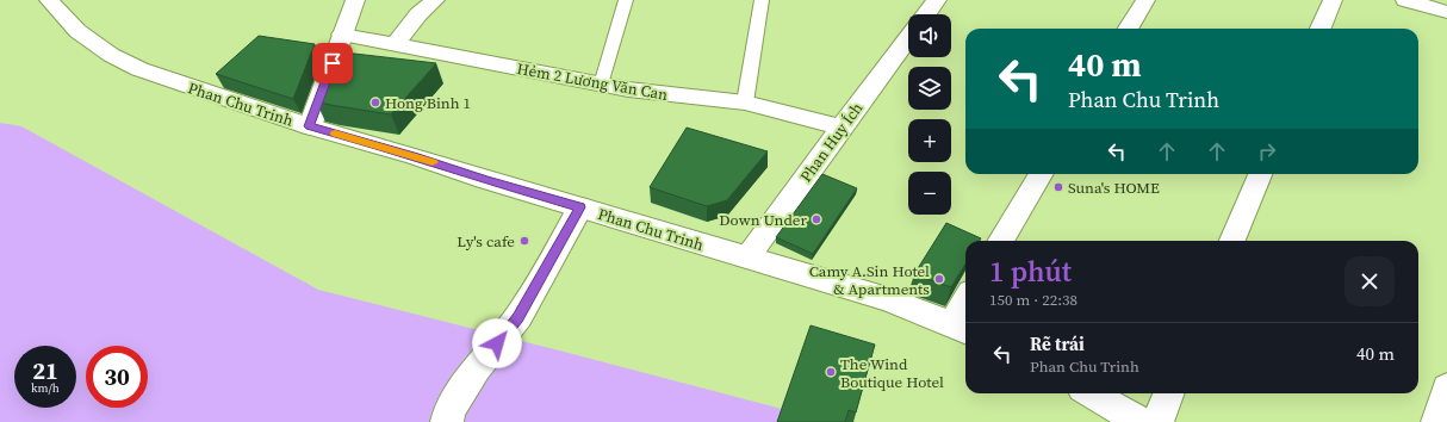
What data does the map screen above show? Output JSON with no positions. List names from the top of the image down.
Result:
{
  "streets": {
    "street": ["Hẻm 2 Lương Văn Can", "Phan Chu Trinh", "Phan Huy Ích"]
  },
  "crossings": [
    ["Hẻm 2 Lương Văn Can", "Phan Huy Ích"],
    ["Phan Chu Trinh", "Phan Huy Ích"]
  ],
  "places": [
    "Hong Binh 1",
    "Suna's HOME",
    "Down Under",
    "Ly's cafe",
    "Camy A.Sin Hotel & Apartments",
    "The Wind Boutique Hotel"
  ],
  "page": {
    "map_buttons": ["+", "−"],
    "turn": ["40 m", "Phan Chu Trinh"],
    "heading": ["1 phút", "150 m · 22:38"],
    "list": [
      {
        "name": "Rẽ trái",
        "note": "Phan Chu Trinh",
        "value": "40 m"
      }
    ],
    "speed": "21 km/h",
    "limit": "30"
  }
}
